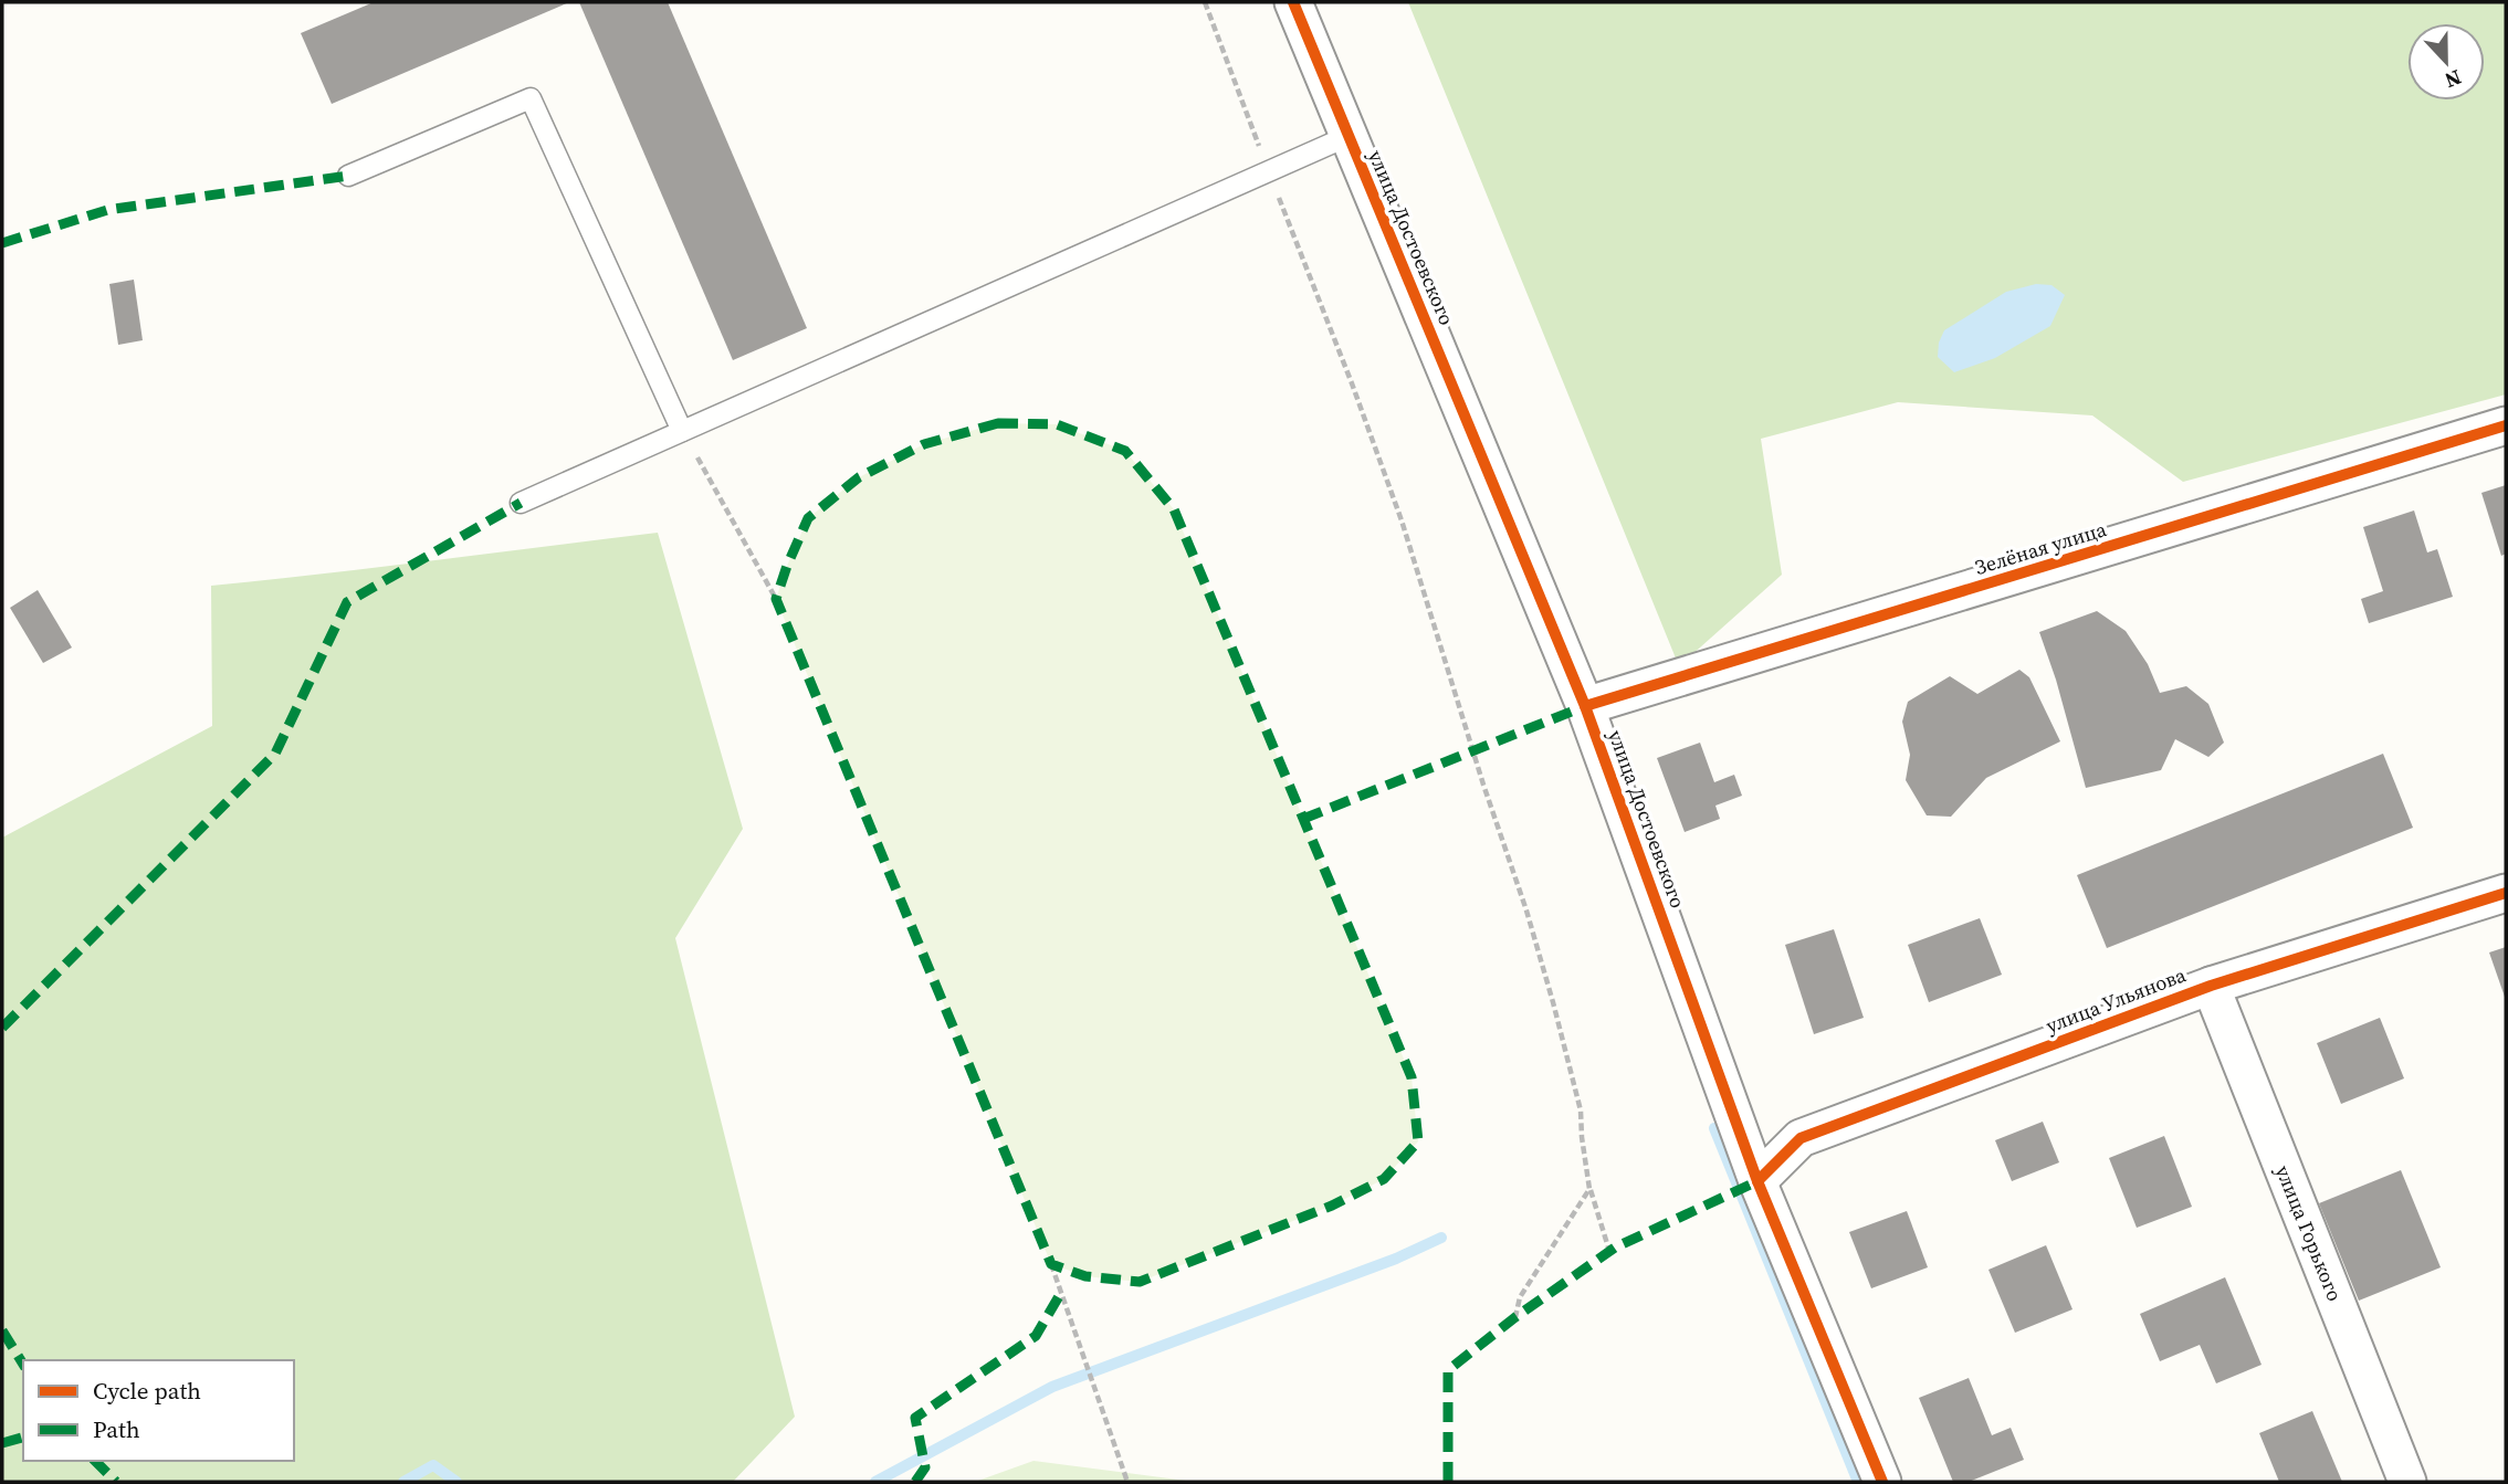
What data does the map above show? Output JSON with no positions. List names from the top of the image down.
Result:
{
  "streets": {
    "street": [
      "улица Достоевского",
      "Зелёная улица",
      "улица Ульянова",
      "улица Горького"
    ]
  },
  "crossings": [
    ["улица Достоевского", "Зелёная улица"],
    ["улица Достоевского", "улица Ульянова"],
    ["улица Ульянова", "улица Горького"]
  ],
  "legend": ["Cycle path", "Path"],
  "north": "bottom"
}
